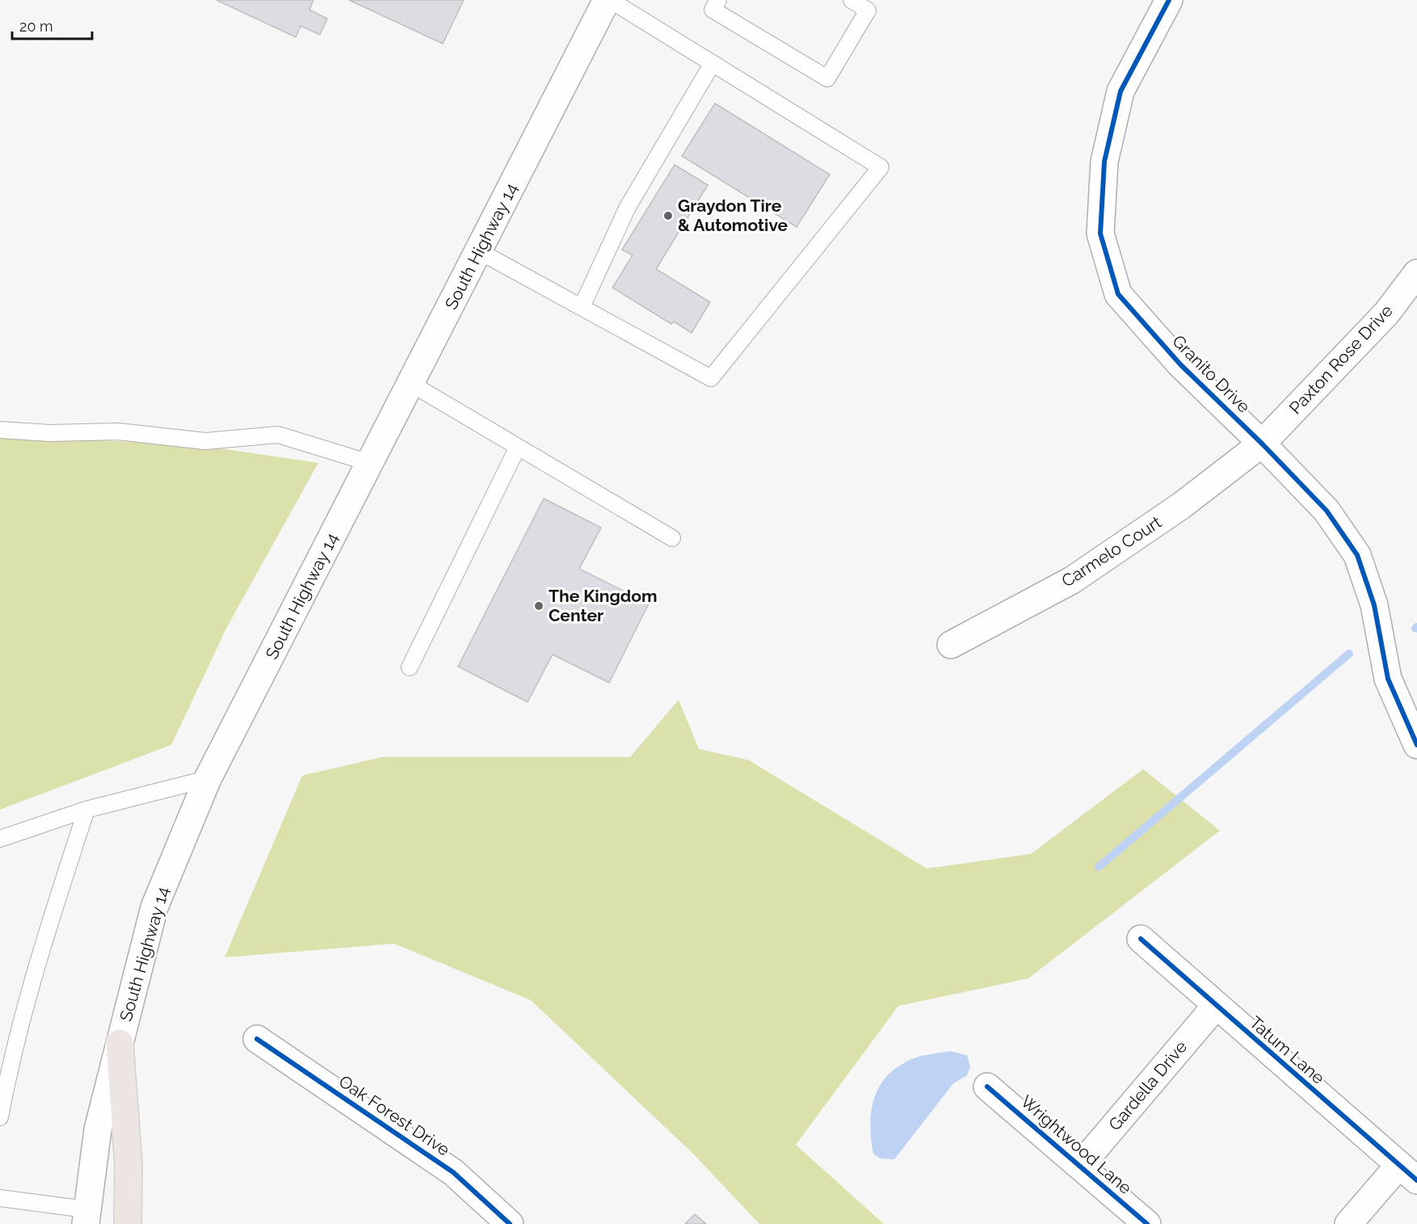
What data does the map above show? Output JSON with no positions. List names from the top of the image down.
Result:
{
  "streets": {
    "street": [
      "South Highway 14",
      "Paxton Rose Drive",
      "Granito Drive",
      "Carmelo Court",
      "Tatum Lane",
      "Gardella Drive",
      "Oak Forest Drive",
      "Wrightwood Lane"
    ]
  },
  "crossings": [
    ["Paxton Rose Drive", "Granito Drive"],
    ["Paxton Rose Drive", "Carmelo Court"],
    ["Granito Drive", "Carmelo Court"],
    ["Tatum Lane", "Gardella Drive"],
    ["Gardella Drive", "Wrightwood Lane"]
  ],
  "places": ["Graydon Tire & Automotive", "The Kingdom Center"],
  "scale_bar": "20 m"
}
